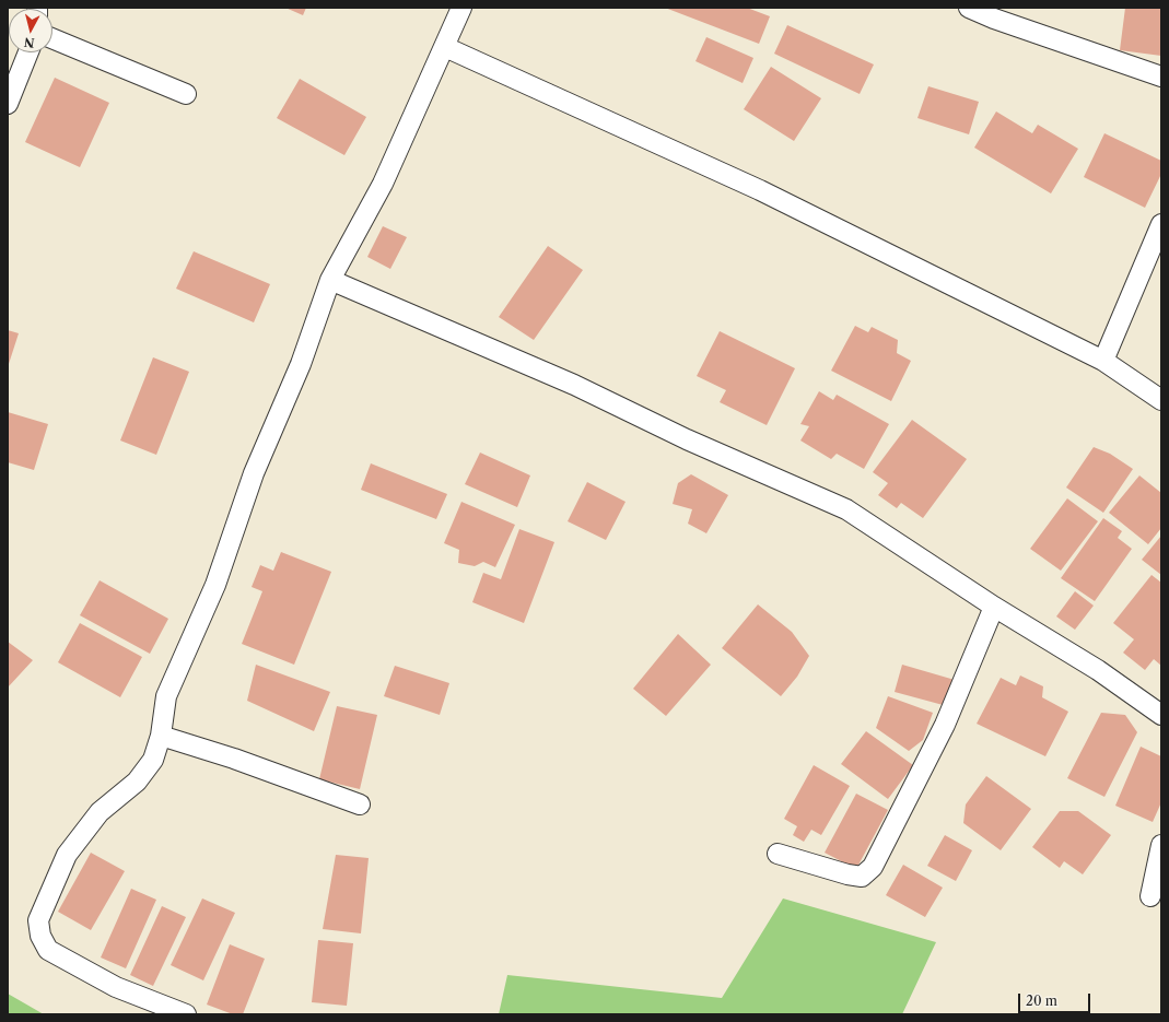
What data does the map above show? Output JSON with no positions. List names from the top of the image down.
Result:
{
  "scale_bar": "20 m",
  "north": "bottom"
}
